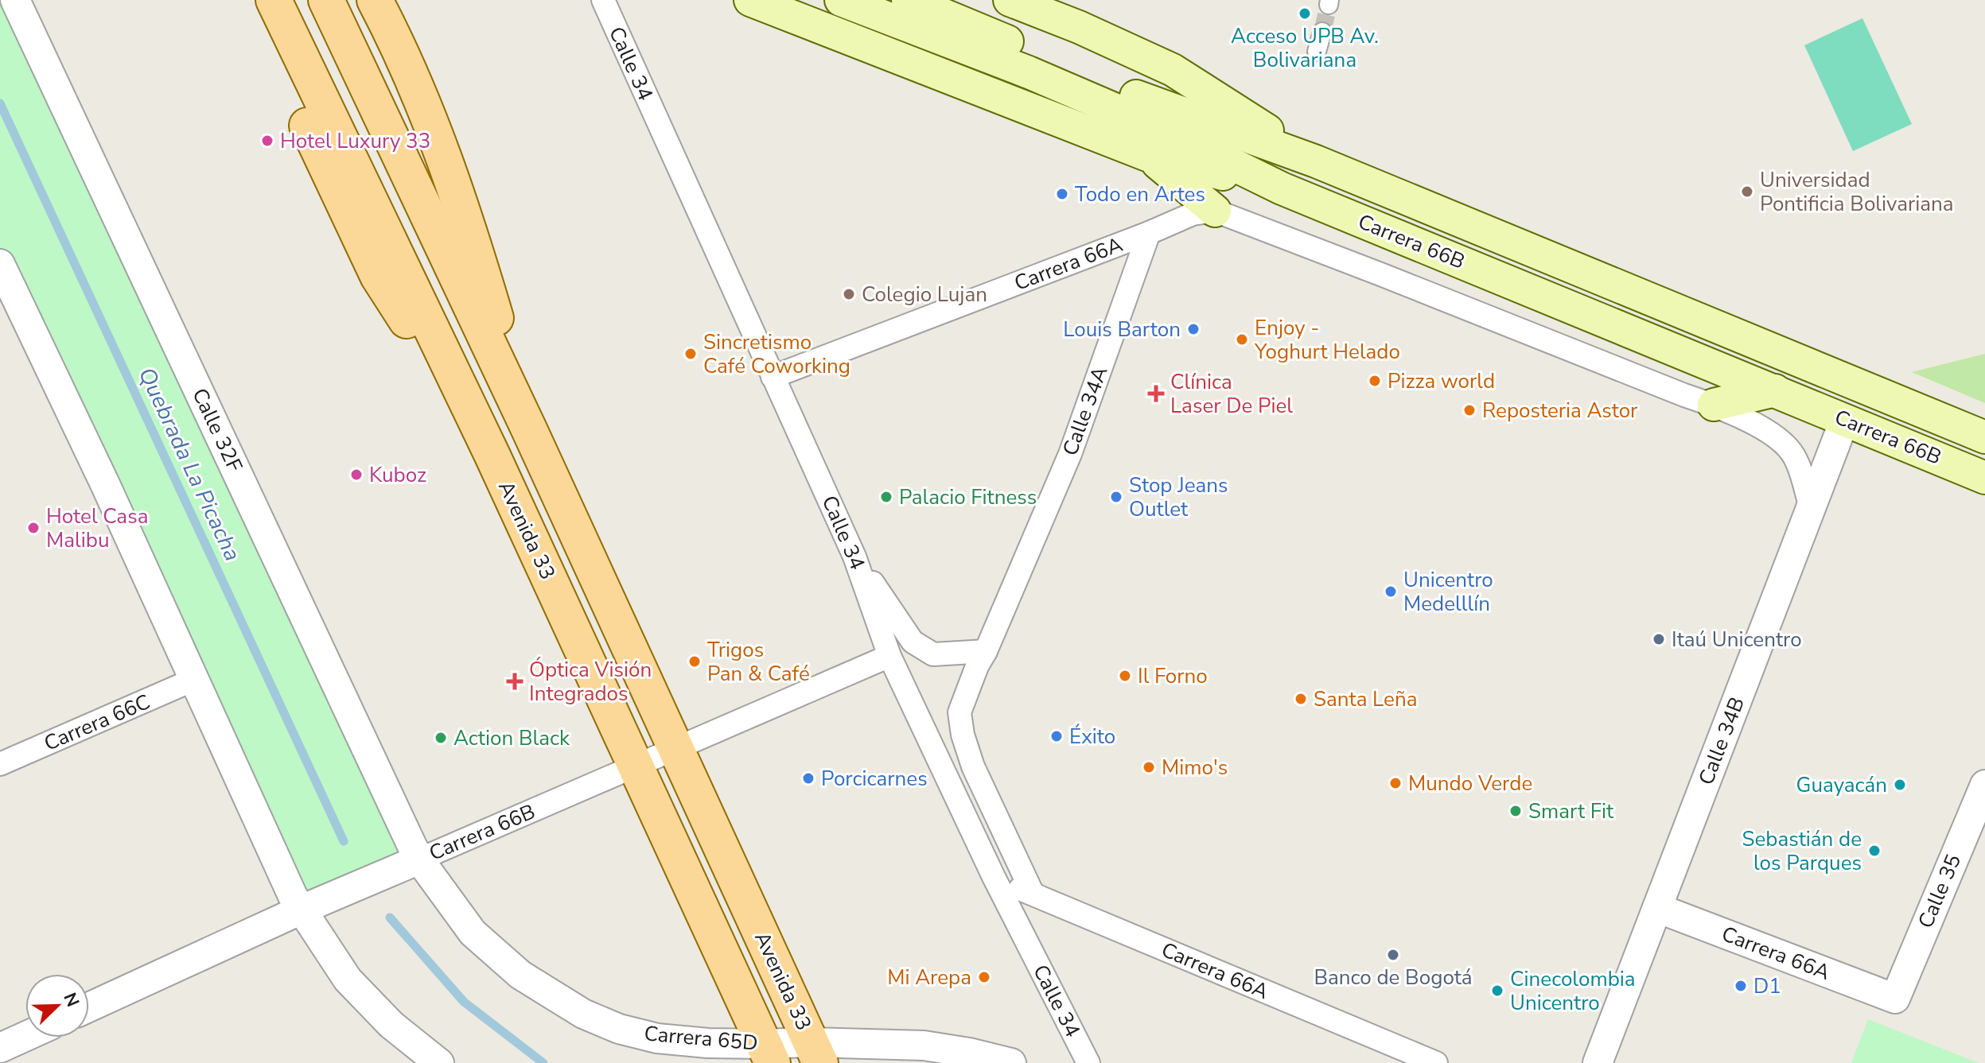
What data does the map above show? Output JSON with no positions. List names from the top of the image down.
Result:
{
  "streets": {
    "main road": ["Carrera 66B", "Avenida 33"],
    "street": [
      "Calle 34",
      "Carrera 66A",
      "Calle 34A",
      "Calle 32F",
      "Carrera 66C",
      "Calle 34B",
      "Calle 35",
      "Carrera 65D"
    ]
  },
  "crossings": [
    ["Calle 34", "Carrera 66B"],
    ["Calle 34", "Carrera 66A"],
    ["Carrera 66B", "Calle 32F"],
    ["Carrera 66B", "Avenida 33"],
    ["Carrera 66B", "Calle 34B"],
    ["Carrera 66B", "Carrera 65D"],
    ["Carrera 66A", "Calle 34A"],
    ["Carrera 66A", "Calle 34B"],
    ["Carrera 66A", "Calle 35"],
    ["Calle 32F", "Carrera 65D"],
    ["Avenida 33", "Carrera 65D"]
  ],
  "water": ["Quebrada La Picacha"],
  "places": {
    "other": [
      "Acceso UPB Av. Bolivariana",
      "Hotel Luxury 33",
      "Universidad Pontificia Bolivariana",
      "Todo en Artes",
      "Colegio Lujan",
      "Louis Barton",
      "Enjoy - Yoghurt Helado",
      "Sincretismo Café Coworking",
      "Pizza world",
      "Reposteria Astor",
      "Kuboz",
      "Palacio Fitness",
      "Stop Jeans Outlet",
      "Hotel Casa Malibu",
      "Unicentro Medelllín",
      "Itaú Unicentro",
      "Trigos Pan & Café",
      "Il Forno",
      "Santa Leña",
      "Éxito",
      "Action Black",
      "Mimo's",
      "Porcicarnes",
      "Mundo Verde",
      "Guayacán",
      "Smart Fit",
      "Sebastián de los Parques",
      "Banco de Bogotá",
      "Mi Arepa",
      "D1",
      "Cinecolombia Unicentro"
    ],
    "health": ["Clínica Laser De Piel", "Óptica Visión Integrados"]
  },
  "north": "top right"
}
